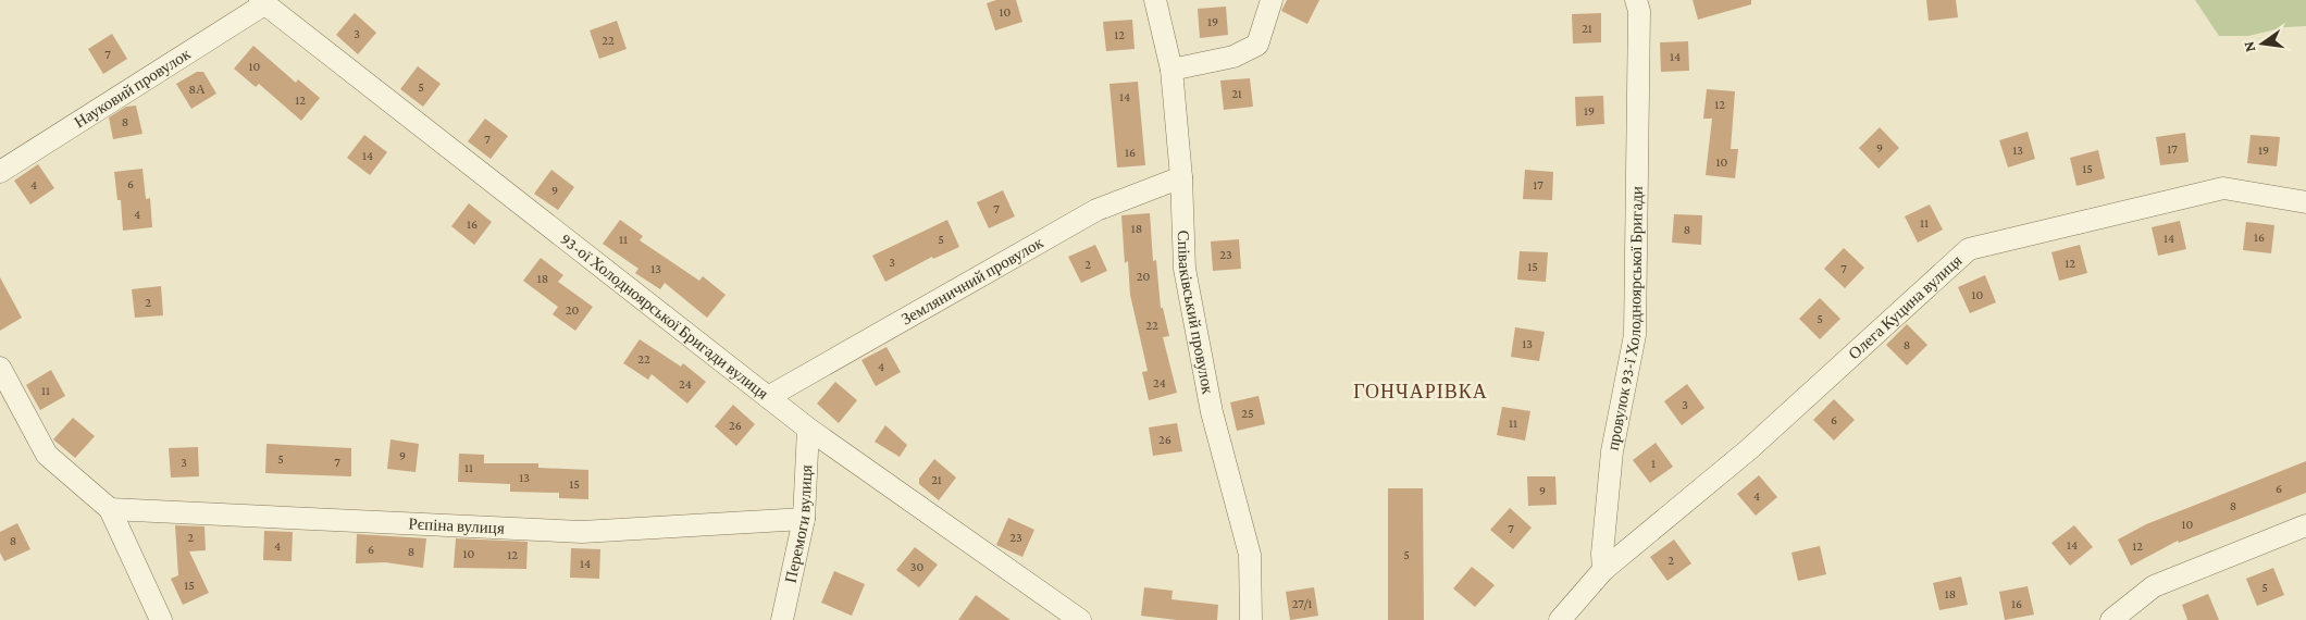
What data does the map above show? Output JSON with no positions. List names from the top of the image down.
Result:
{
  "streets": {
    "street": [
      "Науковий провулок",
      "Земляничний провулок",
      "Олега Куцина вулиця",
      "Співаківський провулок",
      "93-ої Холодноярської Бригади вулиця",
      "провулок 93-ї Холодноярської Бригади",
      "Перемоги вулиця",
      "Рєпіна вулиця"
    ]
  },
  "crossings": [
    ["Науковий провулок", "93-ої Холодноярської Бригади вулиця"],
    ["Земляничний провулок", "Співаківський провулок"],
    ["Земляничний провулок", "93-ої Холодноярської Бригади вулиця"],
    ["Олега Куцина вулиця", "провулок 93-ї Холодноярської Бригади"],
    ["93-ої Холодноярської Бригади вулиця", "Перемоги вулиця"],
    ["Перемоги вулиця", "Рєпіна вулиця"]
  ],
  "districts": ["ГОНЧАРІВКА"],
  "house_numbers": [
    "10",
    "19",
    "21",
    "3",
    "12",
    "22",
    "7",
    "14",
    "10",
    "5",
    "8А",
    "21",
    "14",
    "12",
    "12",
    "19",
    "8",
    "7",
    "9",
    "17",
    "13",
    "19",
    "16",
    "14",
    "10",
    "15",
    "6",
    "4",
    "17",
    "9",
    "7",
    "4",
    "11",
    "16",
    "18",
    "8",
    "16",
    "14",
    "11",
    "5",
    "23",
    "3",
    "12",
    "2",
    "15",
    "13",
    "7",
    "20",
    "18",
    "10",
    "2",
    "20",
    "5",
    "22",
    "13",
    "8",
    "22",
    "4",
    "24",
    "24",
    "11",
    "3",
    "25",
    "6",
    "11",
    "26",
    "26",
    "9",
    "5",
    "3",
    "7",
    "1",
    "11",
    "13",
    "21",
    "15",
    "6",
    "9",
    "4",
    "8",
    "10",
    "7",
    "2",
    "23",
    "8",
    "14",
    "4",
    "12",
    "6",
    "8",
    "10",
    "12",
    "5",
    "2",
    "14",
    "30",
    "15",
    "5",
    "18",
    "27/1",
    "16"
  ],
  "north": "left"
}
